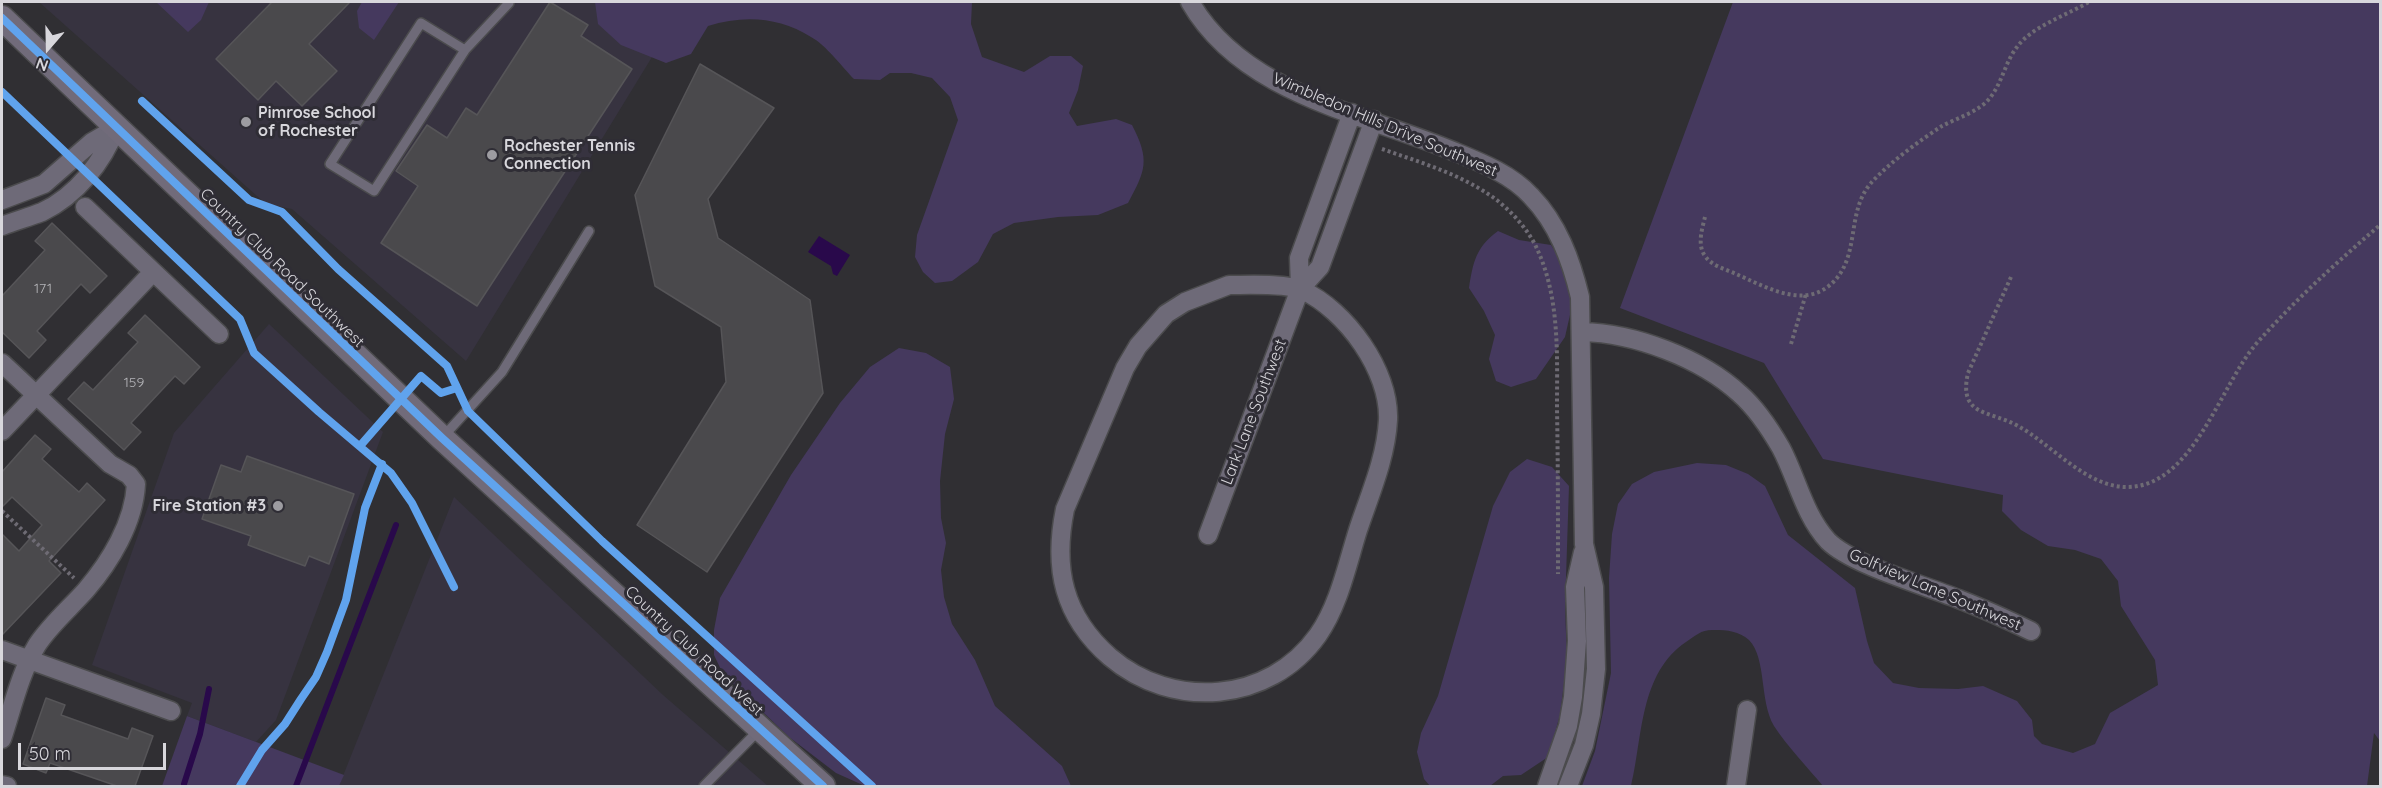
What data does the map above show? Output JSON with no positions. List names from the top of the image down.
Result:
{
  "streets": {
    "main road": ["Country Club Road Southwest", "Country Club Road West"],
    "street": ["Wimbledon Hills Drive Southwest", "Lark Lane Southwest", "Golfview Lane Southwest"]
  },
  "crossings": [
    ["Wimbledon Hills Drive Southwest", "Lark Lane Southwest"],
    ["Wimbledon Hills Drive Southwest", "Golfview Lane Southwest"],
    ["Country Club Road Southwest", "Country Club Road West"]
  ],
  "places": ["Pimrose School of Rochester", "Rochester Tennis Connection", "Fire Station #3"],
  "house_numbers": ["171", "159"],
  "scale_bar": "50 m",
  "north": "bottom"
}
